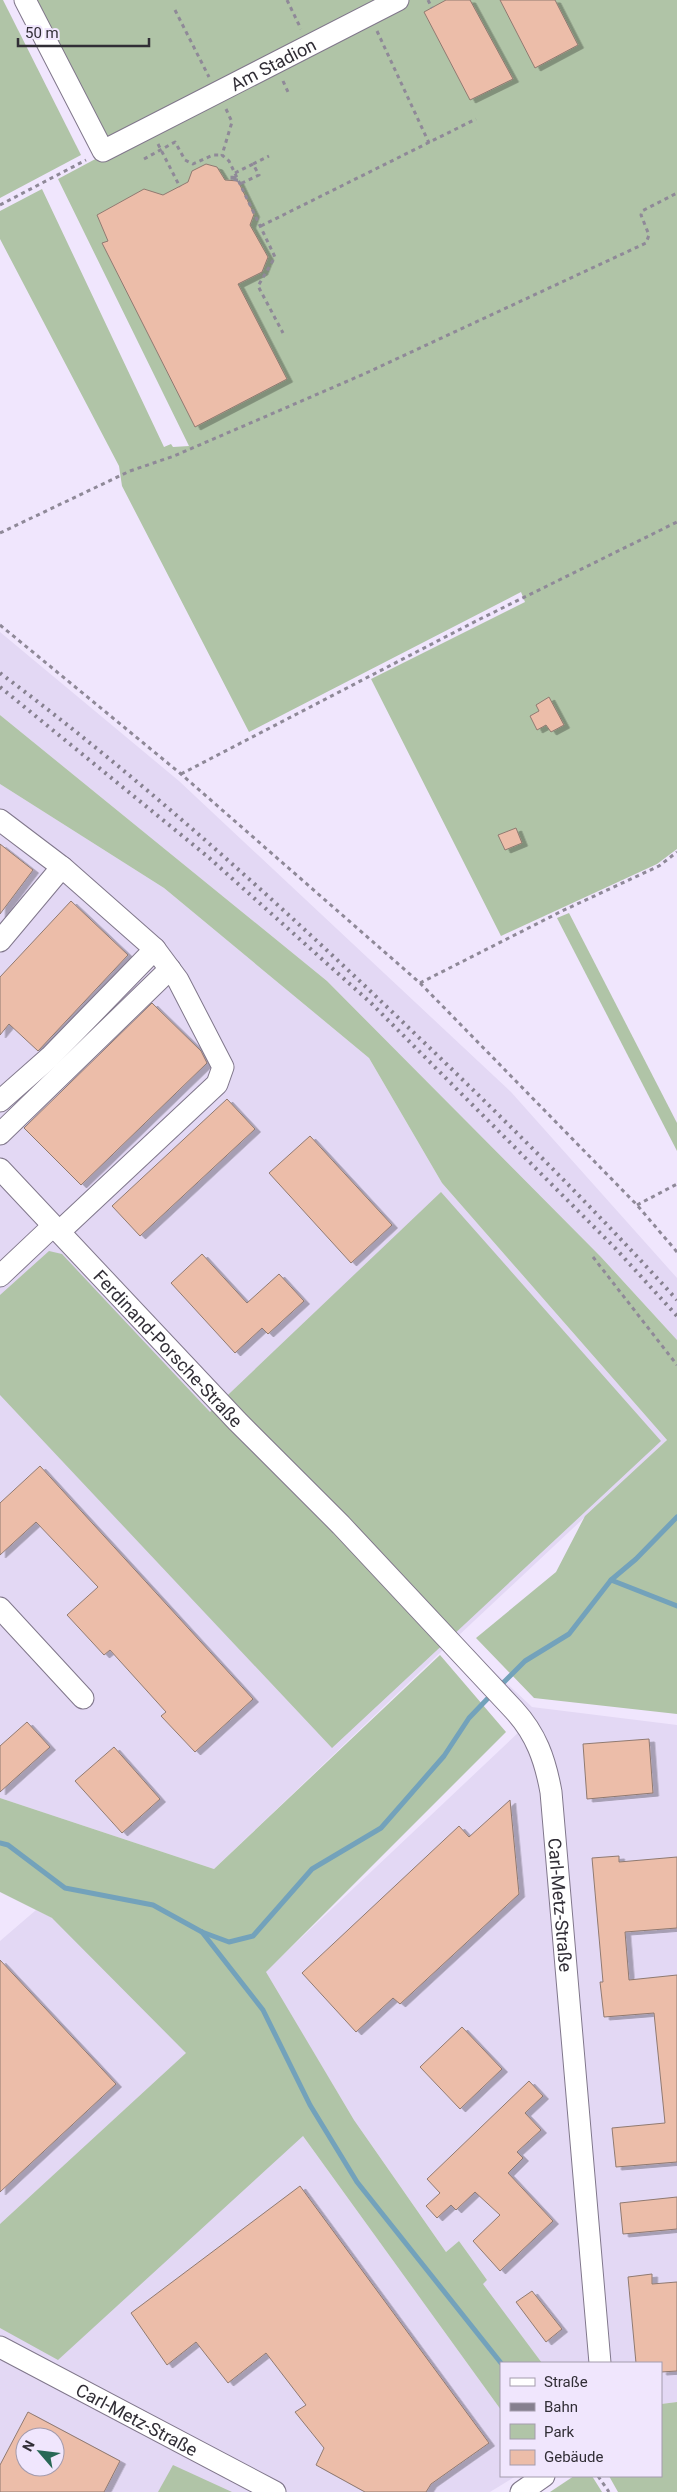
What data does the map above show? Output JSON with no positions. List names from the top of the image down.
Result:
{
  "streets": {
    "street": ["Am Stadion", "Ferdinand-Porsche-Straße", "Carl-Metz-Straße"]
  },
  "crossings": [
    ["Ferdinand-Porsche-Straße", "Carl-Metz-Straße"]
  ],
  "legend": [
    "Straße",
    "Bahn",
    "Park",
    "Gebäude"
  ],
  "scale_bar": "50 m",
  "north": "top left"
}
